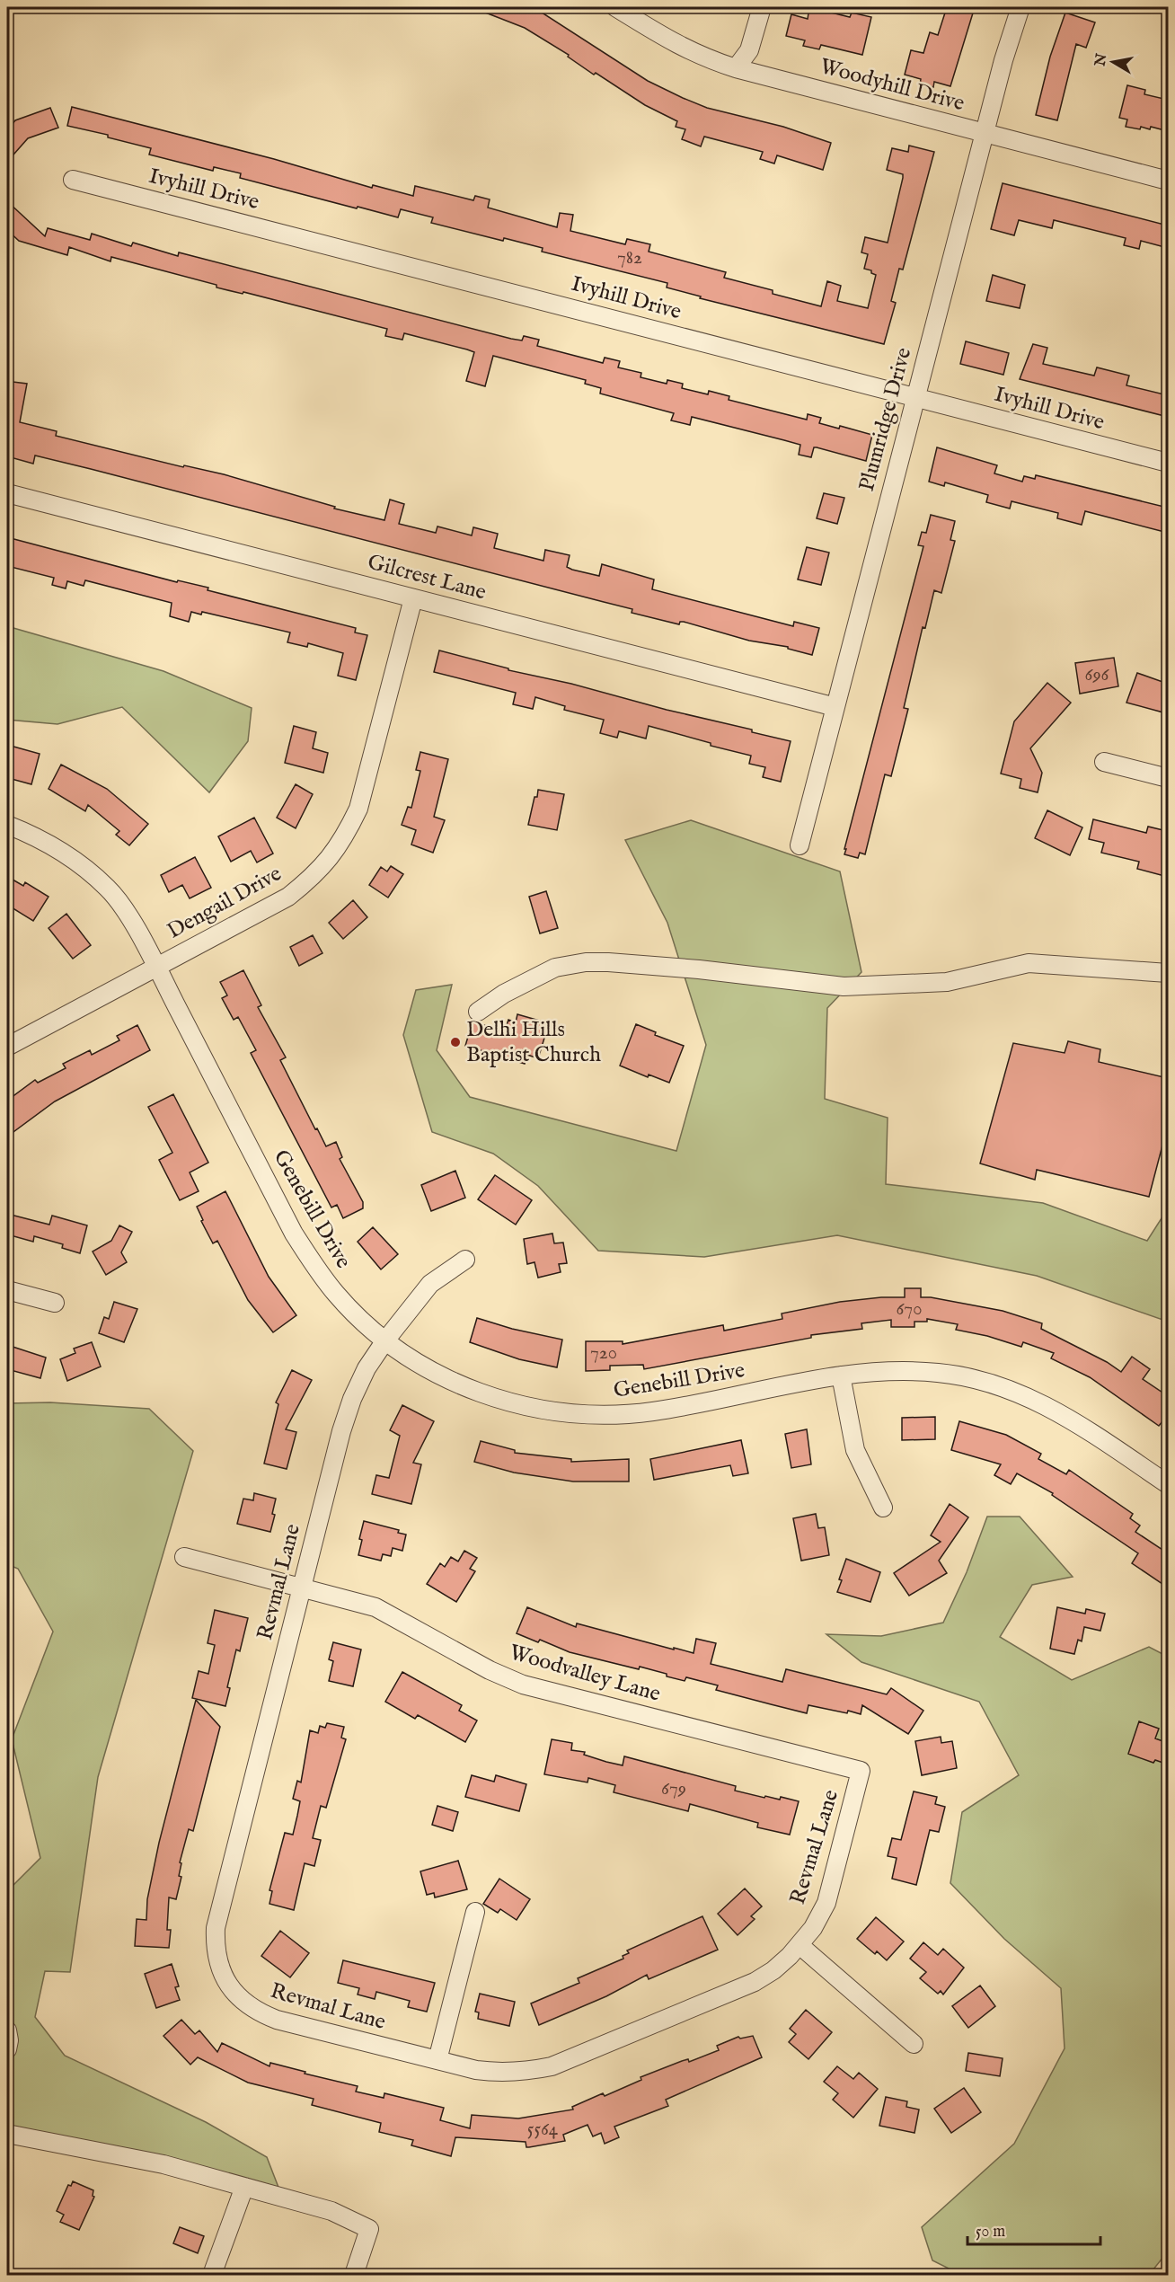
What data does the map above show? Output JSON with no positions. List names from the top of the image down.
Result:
{
  "streets": {
    "street": [
      "Woodyhill Drive",
      "Ivyhill Drive",
      "Plumridge Drive",
      "Gilcrest Lane",
      "Dengail Drive",
      "Genebill Drive",
      "Revmal Lane",
      "Woodvalley Lane"
    ]
  },
  "crossings": [
    ["Woodyhill Drive", "Plumridge Drive"],
    ["Ivyhill Drive", "Plumridge Drive"],
    ["Plumridge Drive", "Gilcrest Lane"],
    ["Gilcrest Lane", "Dengail Drive"],
    ["Dengail Drive", "Genebill Drive"],
    ["Genebill Drive", "Revmal Lane"],
    ["Revmal Lane", "Woodvalley Lane"]
  ],
  "places": ["Delhi Hills Baptist Church"],
  "house_numbers": [
    "782",
    "696",
    "670",
    "720",
    "679",
    "5564"
  ],
  "scale_bar": "50 m",
  "north": "left"
}
